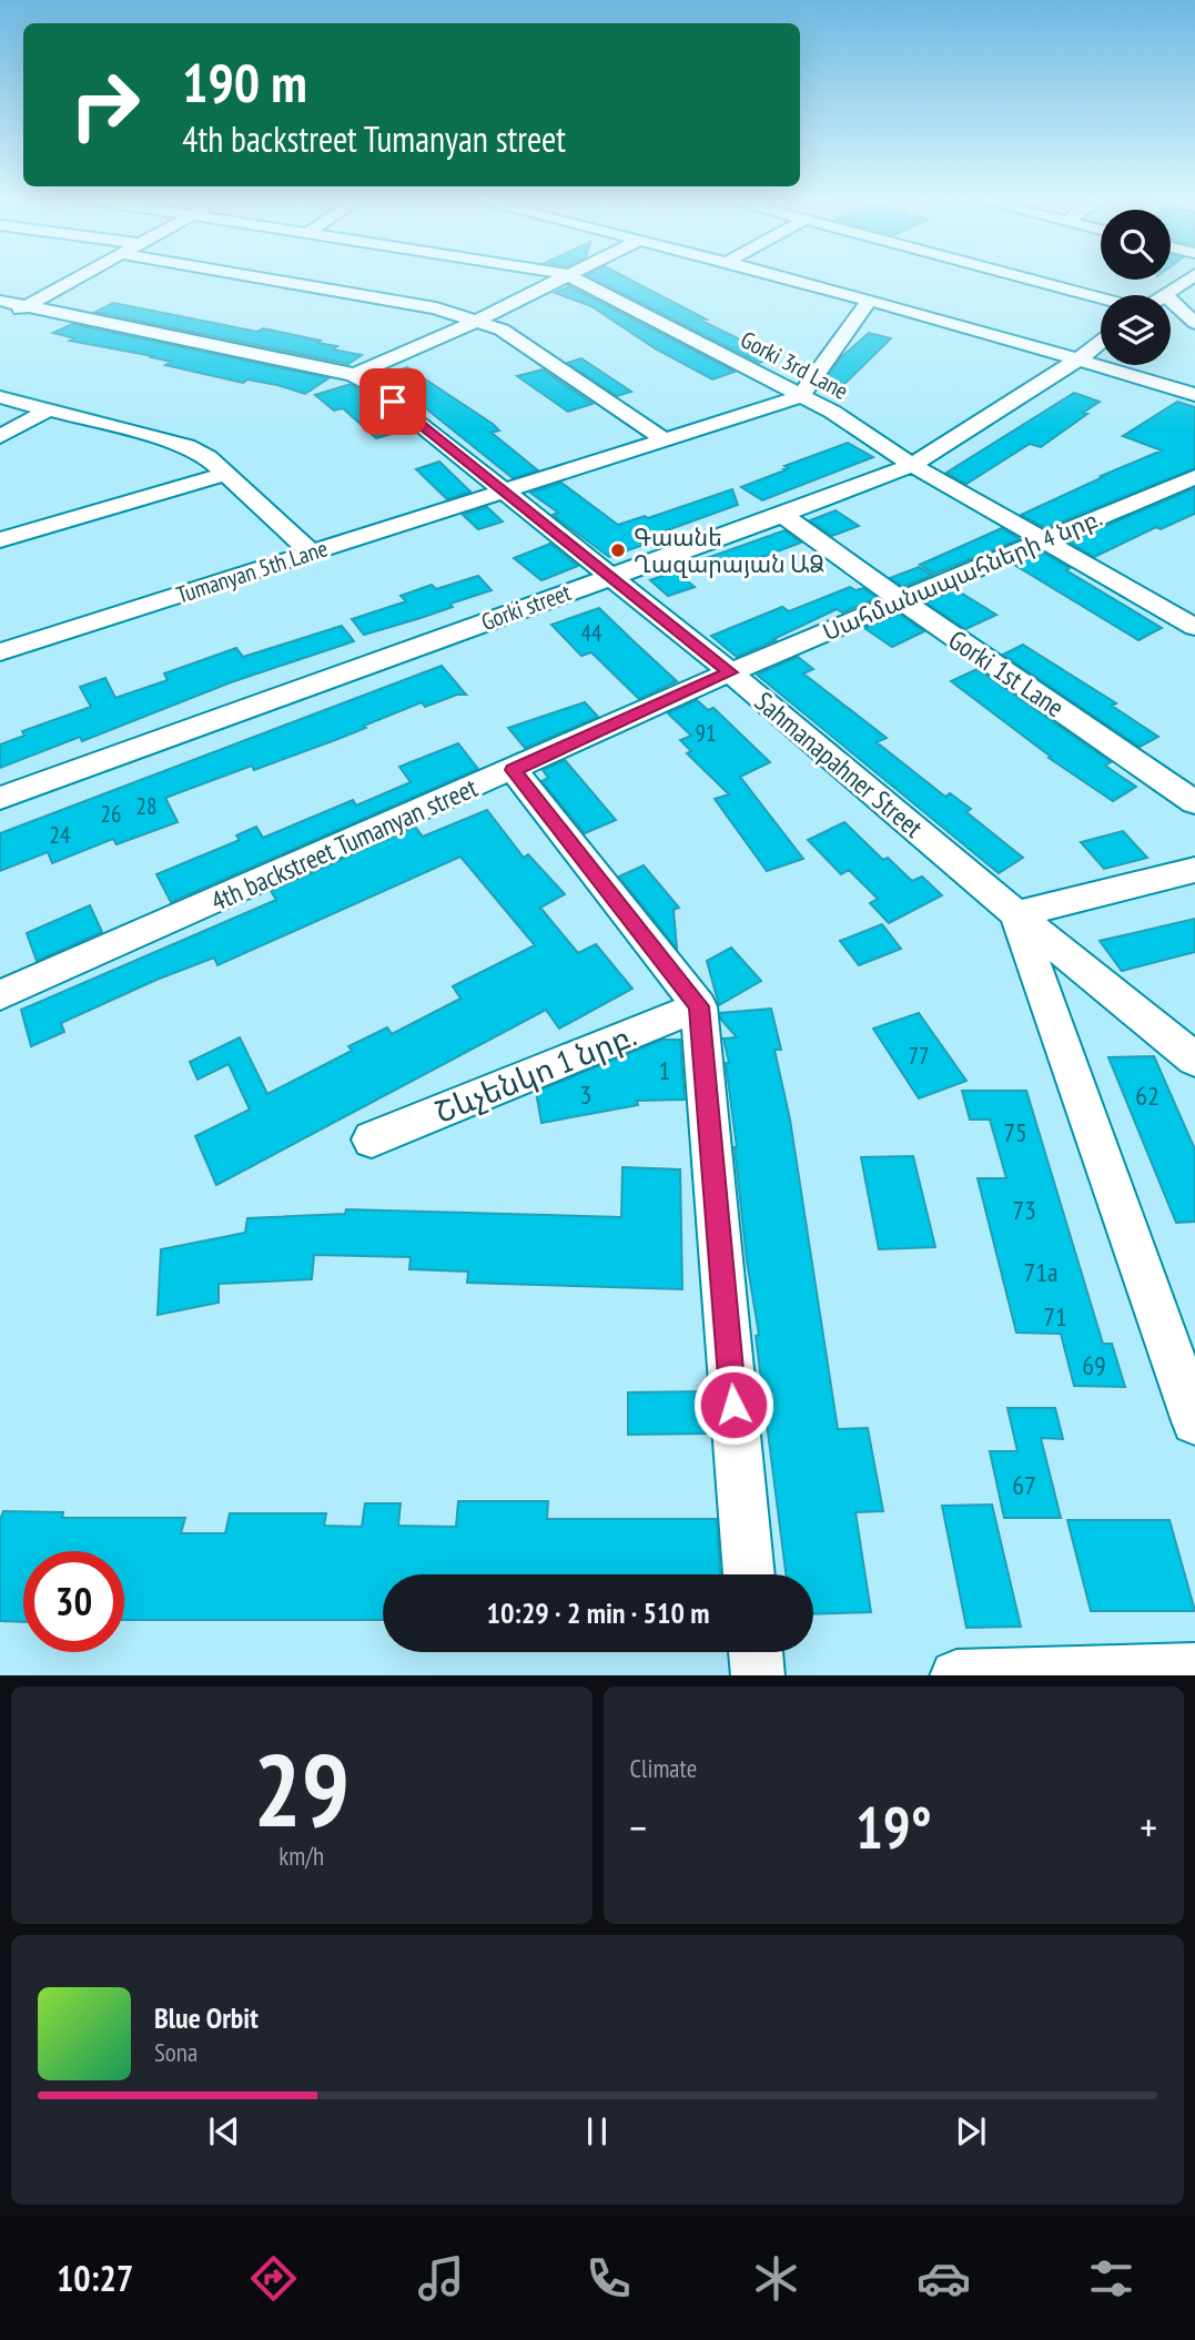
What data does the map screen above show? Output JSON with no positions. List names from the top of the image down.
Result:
{
  "streets": {
    "street": [
      "Gorki 3rd Lane",
      "Tumanyan 5th Lane",
      "Սահմանապահների 4 նրբ.",
      "Gorki street",
      "Gorki 1st Lane",
      "Sahmanapahner Street",
      "4th backstreet Tumanyan street",
      "Շևչենկո 1 նրբ."
    ]
  },
  "crossings": [
    ["Gorki 3rd Lane", "Tumanyan 5th Lane"],
    ["Gorki 3rd Lane", "Սահմանապահների 4 նրբ."],
    ["Gorki 3rd Lane", "Gorki street"],
    ["Tumanyan 5th Lane", "Sahmanapahner Street"],
    ["Սահմանապահների 4 նրբ.", "Gorki 1st Lane"],
    ["Սահմանապահների 4 նրբ.", "Sahmanapahner Street"],
    ["Սահմանապահների 4 նրբ.", "4th backstreet Tumanyan street"],
    ["Gorki street", "Gorki 1st Lane"],
    ["Gorki street", "Sahmanapahner Street"],
    ["Sahmanapahner Street", "4th backstreet Tumanyan street"]
  ],
  "places": ["Գաանե Ղազարայան ԱՁ"],
  "house_numbers": [
    "44",
    "91",
    "28",
    "26",
    "24",
    "77",
    "1",
    "3",
    "62",
    "75",
    "73",
    "71a",
    "71",
    "69",
    "67"
  ],
  "page": {
    "turn": ["190 m", "4th backstreet Tumanyan street"],
    "limit": "30",
    "trip": "10:29 · 2 min · 510 m",
    "tile": [
      ["29", "km/h"],
      "Climate"
    ],
    "heat": ["−", "19°", "+"],
    "song": ["Blue Orbit", "Sona"],
    "tabs": "10:27"
  }
}
